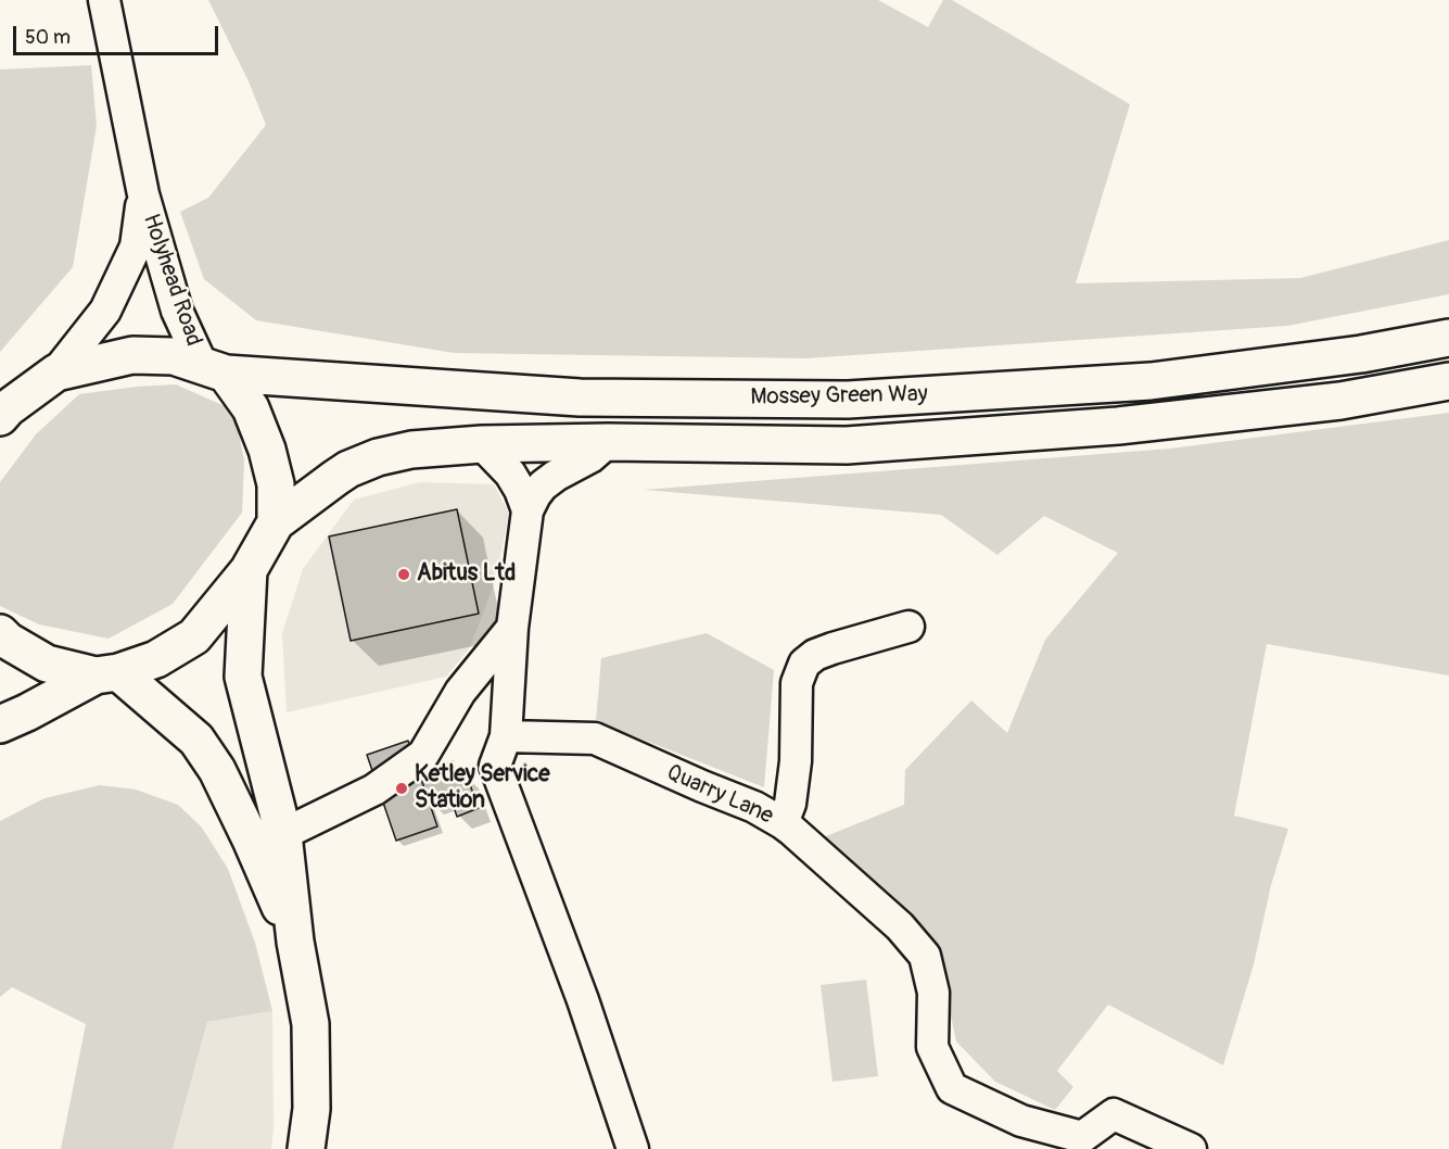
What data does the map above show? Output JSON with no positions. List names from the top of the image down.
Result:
{
  "streets": {
    "main road": ["Mossey Green Way"],
    "street": ["Holyhead Road", "Quarry Lane"]
  },
  "crossings": [
    ["Holyhead Road", "Mossey Green Way"]
  ],
  "places": ["Abitus Ltd", "Ketley Service Station"],
  "scale_bar": "50 m"
}
